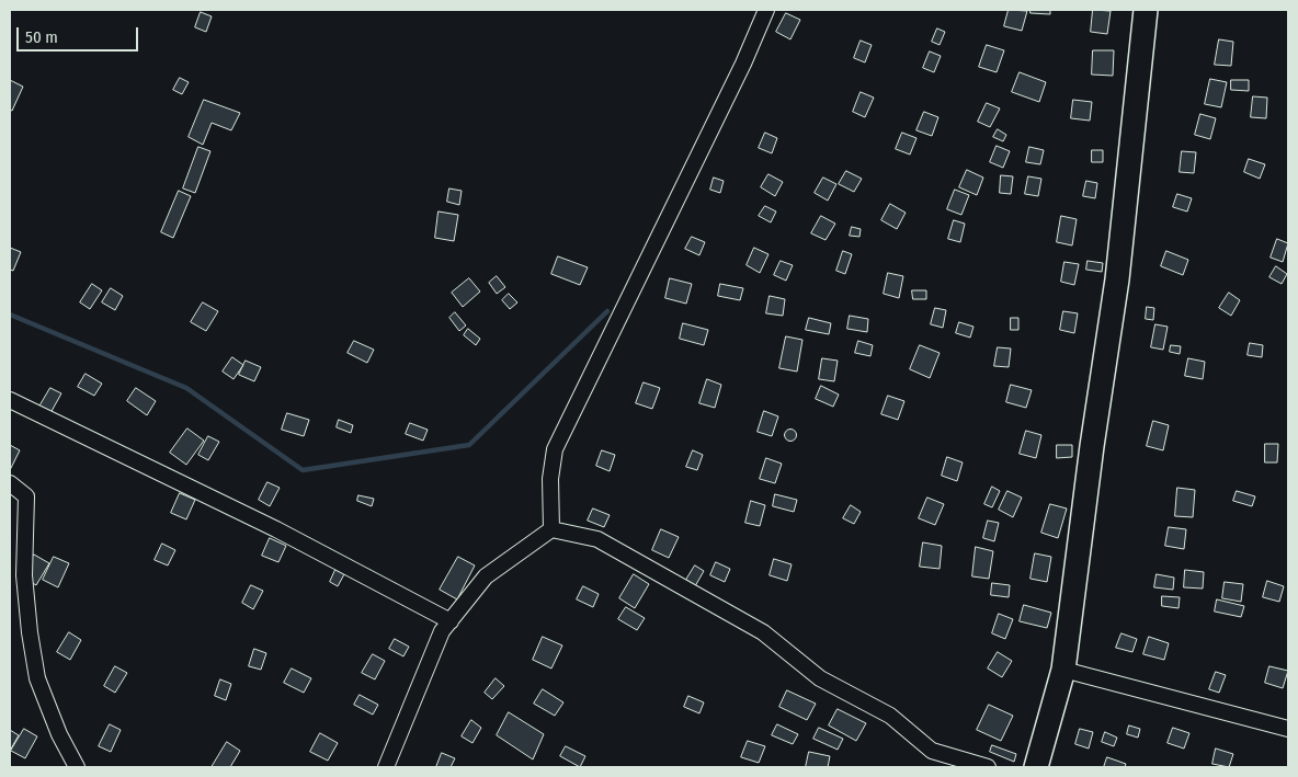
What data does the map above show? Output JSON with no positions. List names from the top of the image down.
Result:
{
  "scale_bar": "50 m"
}
